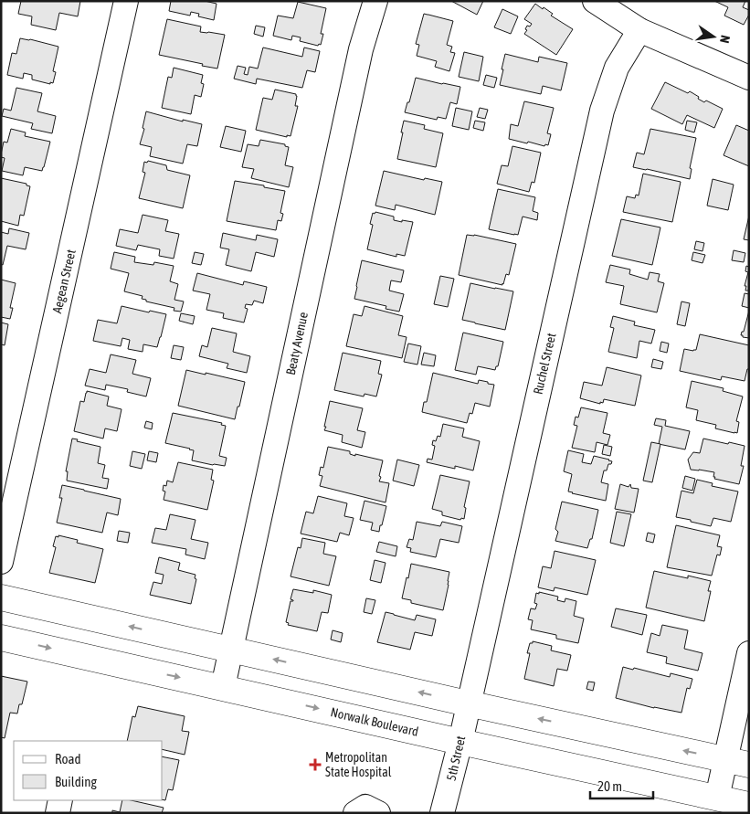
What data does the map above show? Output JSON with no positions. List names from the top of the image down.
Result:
{
  "streets": {
    "main road": ["Norwalk Boulevard"],
    "street": [
      "Aegean Street",
      "Beaty Avenue",
      "Ruchel Street",
      "5th Street"
    ]
  },
  "crossings": [
    ["Beaty Avenue", "Norwalk Boulevard"],
    ["Ruchel Street", "5th Street"],
    ["Norwalk Boulevard", "5th Street"]
  ],
  "places": {
    "health": ["Metropolitan State Hospital"]
  },
  "legend": ["Road", "Building"],
  "scale_bar": "20 m",
  "north": "right"
}
